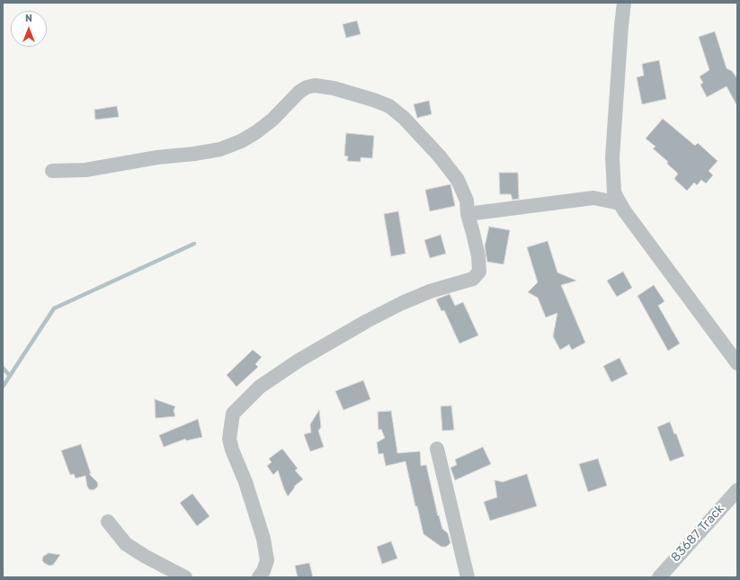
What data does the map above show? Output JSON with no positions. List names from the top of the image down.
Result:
{
  "streets": {
    "street": ["83687 Track"]
  },
  "north": "top"
}
